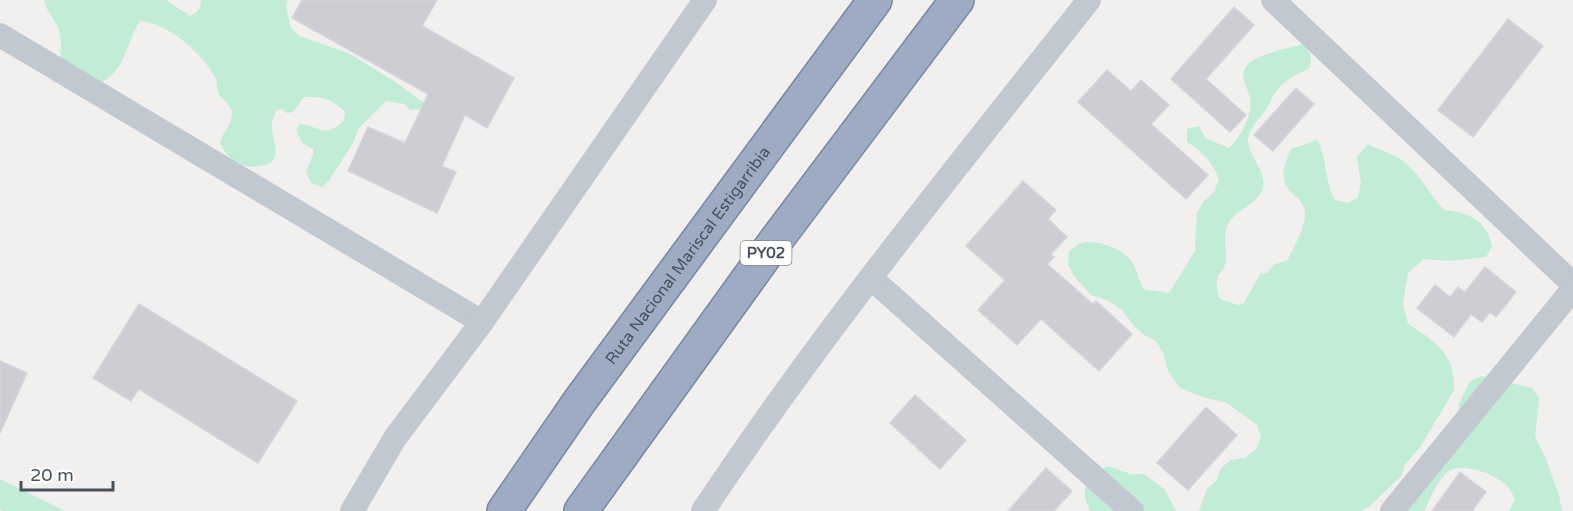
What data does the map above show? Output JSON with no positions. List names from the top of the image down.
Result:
{
  "streets": {
    "highway": ["PY02", "Ruta Nacional Mariscal Estigarribia"]
  },
  "scale_bar": "20 m"
}
